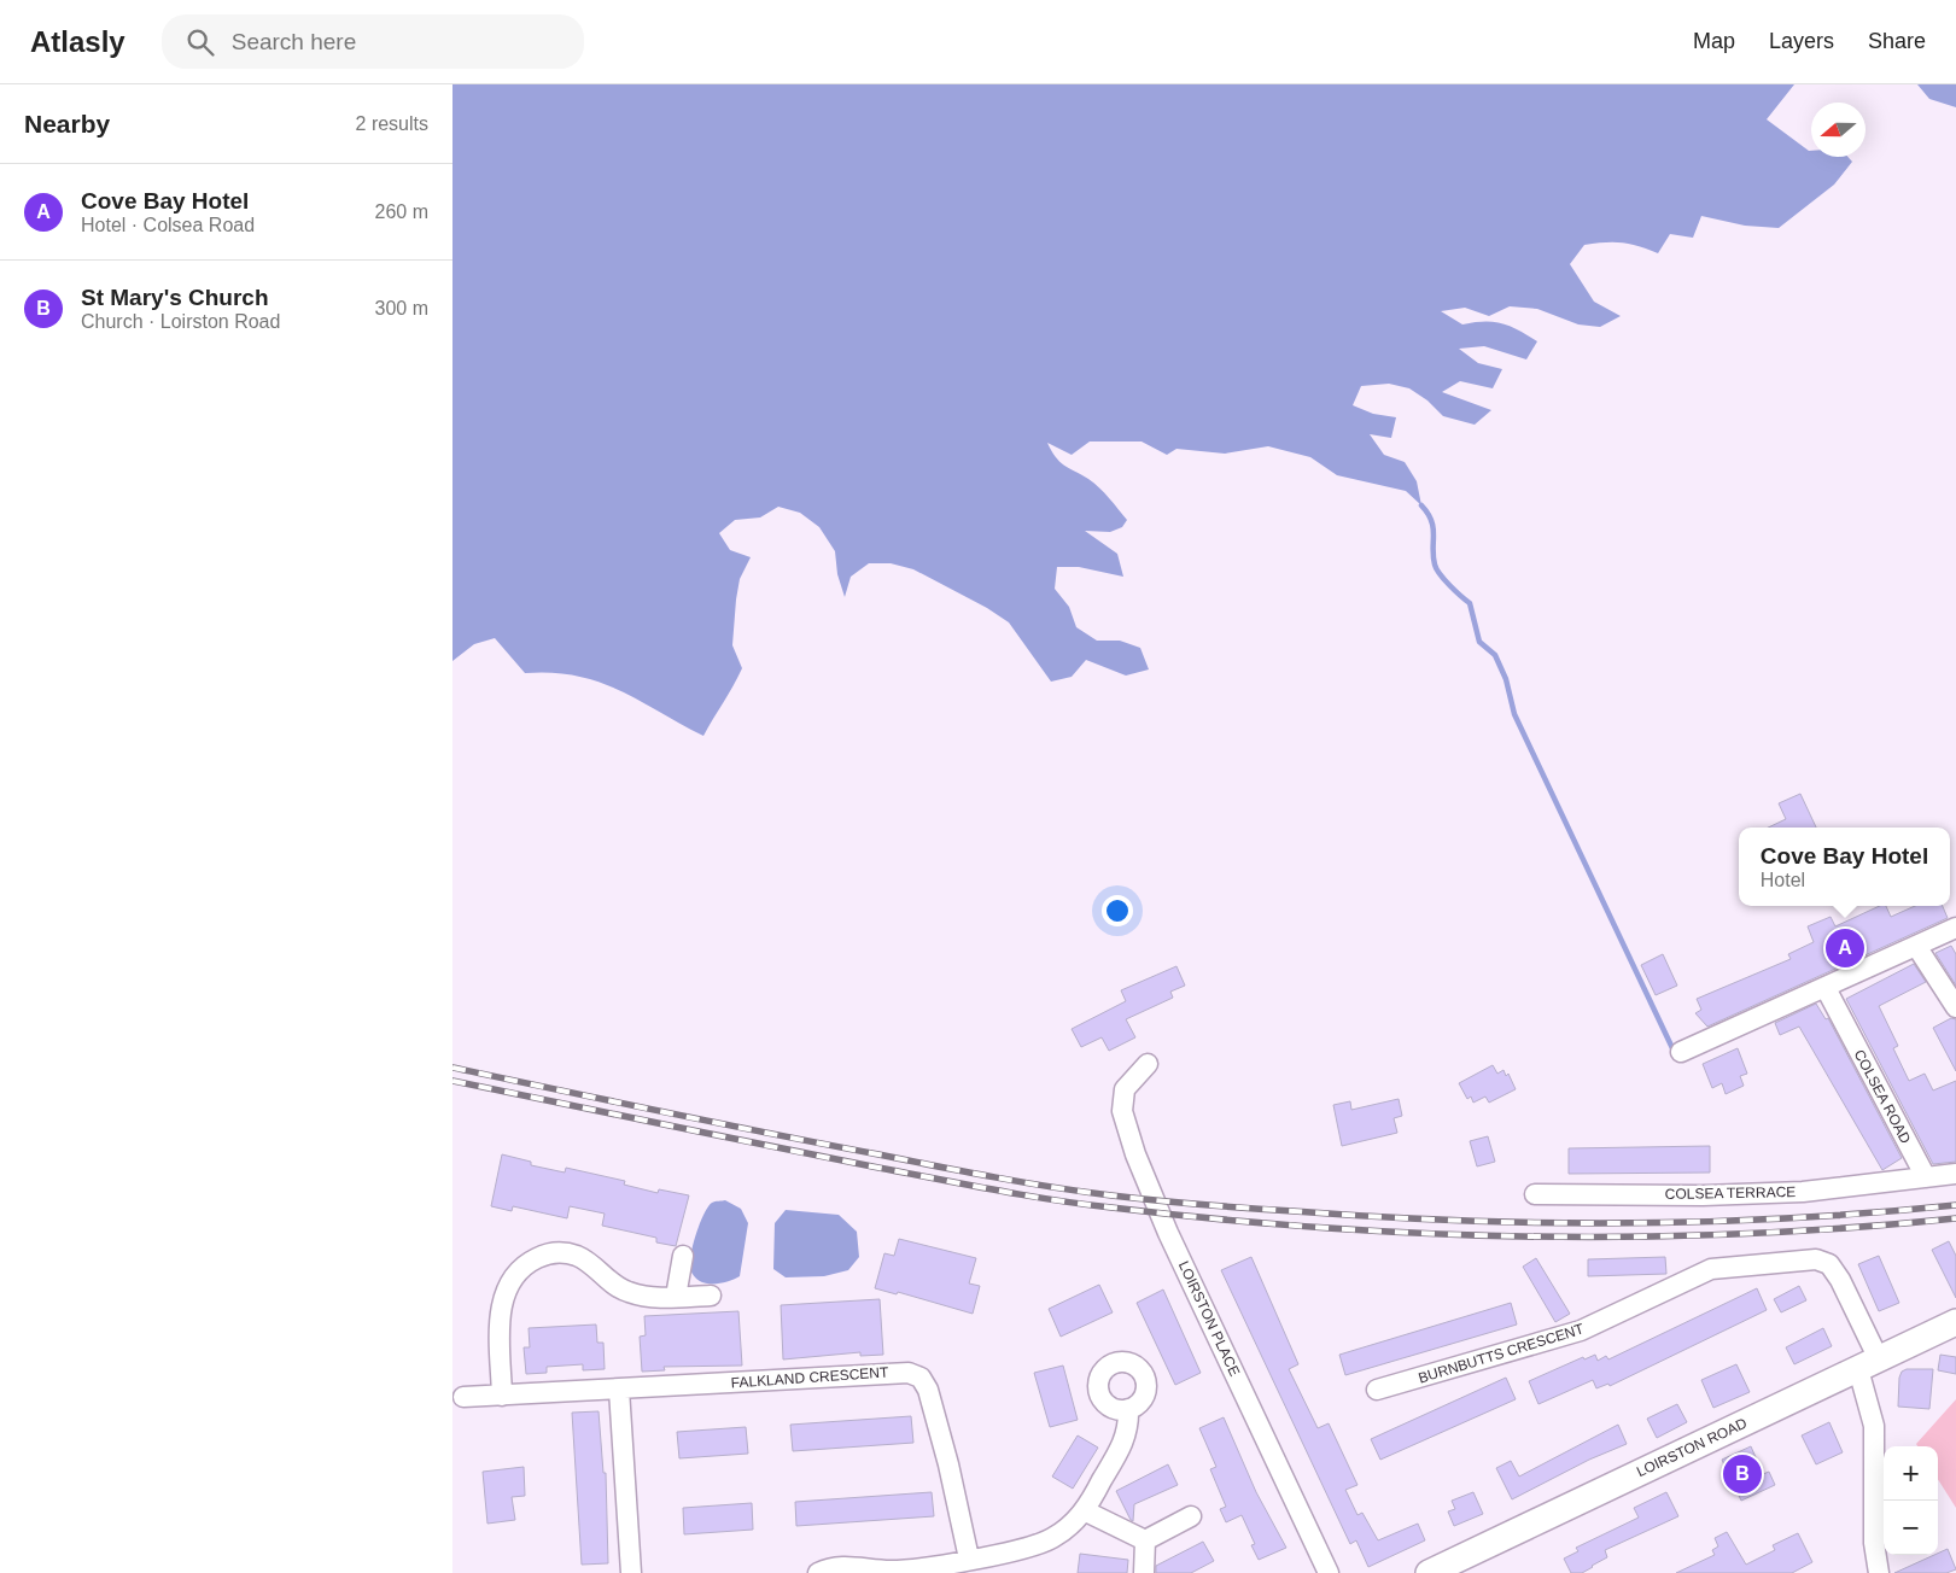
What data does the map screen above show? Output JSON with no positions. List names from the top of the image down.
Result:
{
  "streets": {
    "street": [
      "COLSEA ROAD",
      "COLSEA TERRACE",
      "LOIRSTON PLACE",
      "BURNBUTTS CRESCENT",
      "FALKLAND CRESCENT",
      "LOIRSTON ROAD"
    ]
  },
  "crossings": [
    ["COLSEA ROAD", "COLSEA TERRACE"],
    ["BURNBUTTS CRESCENT", "LOIRSTON ROAD"]
  ],
  "north": "left",
  "page": {
    "header": "Atlasly",
    "search": "Search here",
    "nav": ["Map", "Layers", "Share"],
    "heading": ["Nearby", "2 results"],
    "list": [
      {
        "mark": "A",
        "name": "Cove Bay Hotel",
        "note": "Hotel · Colsea Road",
        "value": "260 m"
      },
      {
        "mark": "B",
        "name": "St Mary's Church",
        "note": "Church · Loirston Road",
        "value": "300 m"
      }
    ],
    "popup": ["Cove Bay Hotel", "Hotel"],
    "pins": ["A", "B"],
    "map_buttons": ["+", "−"]
  }
}
